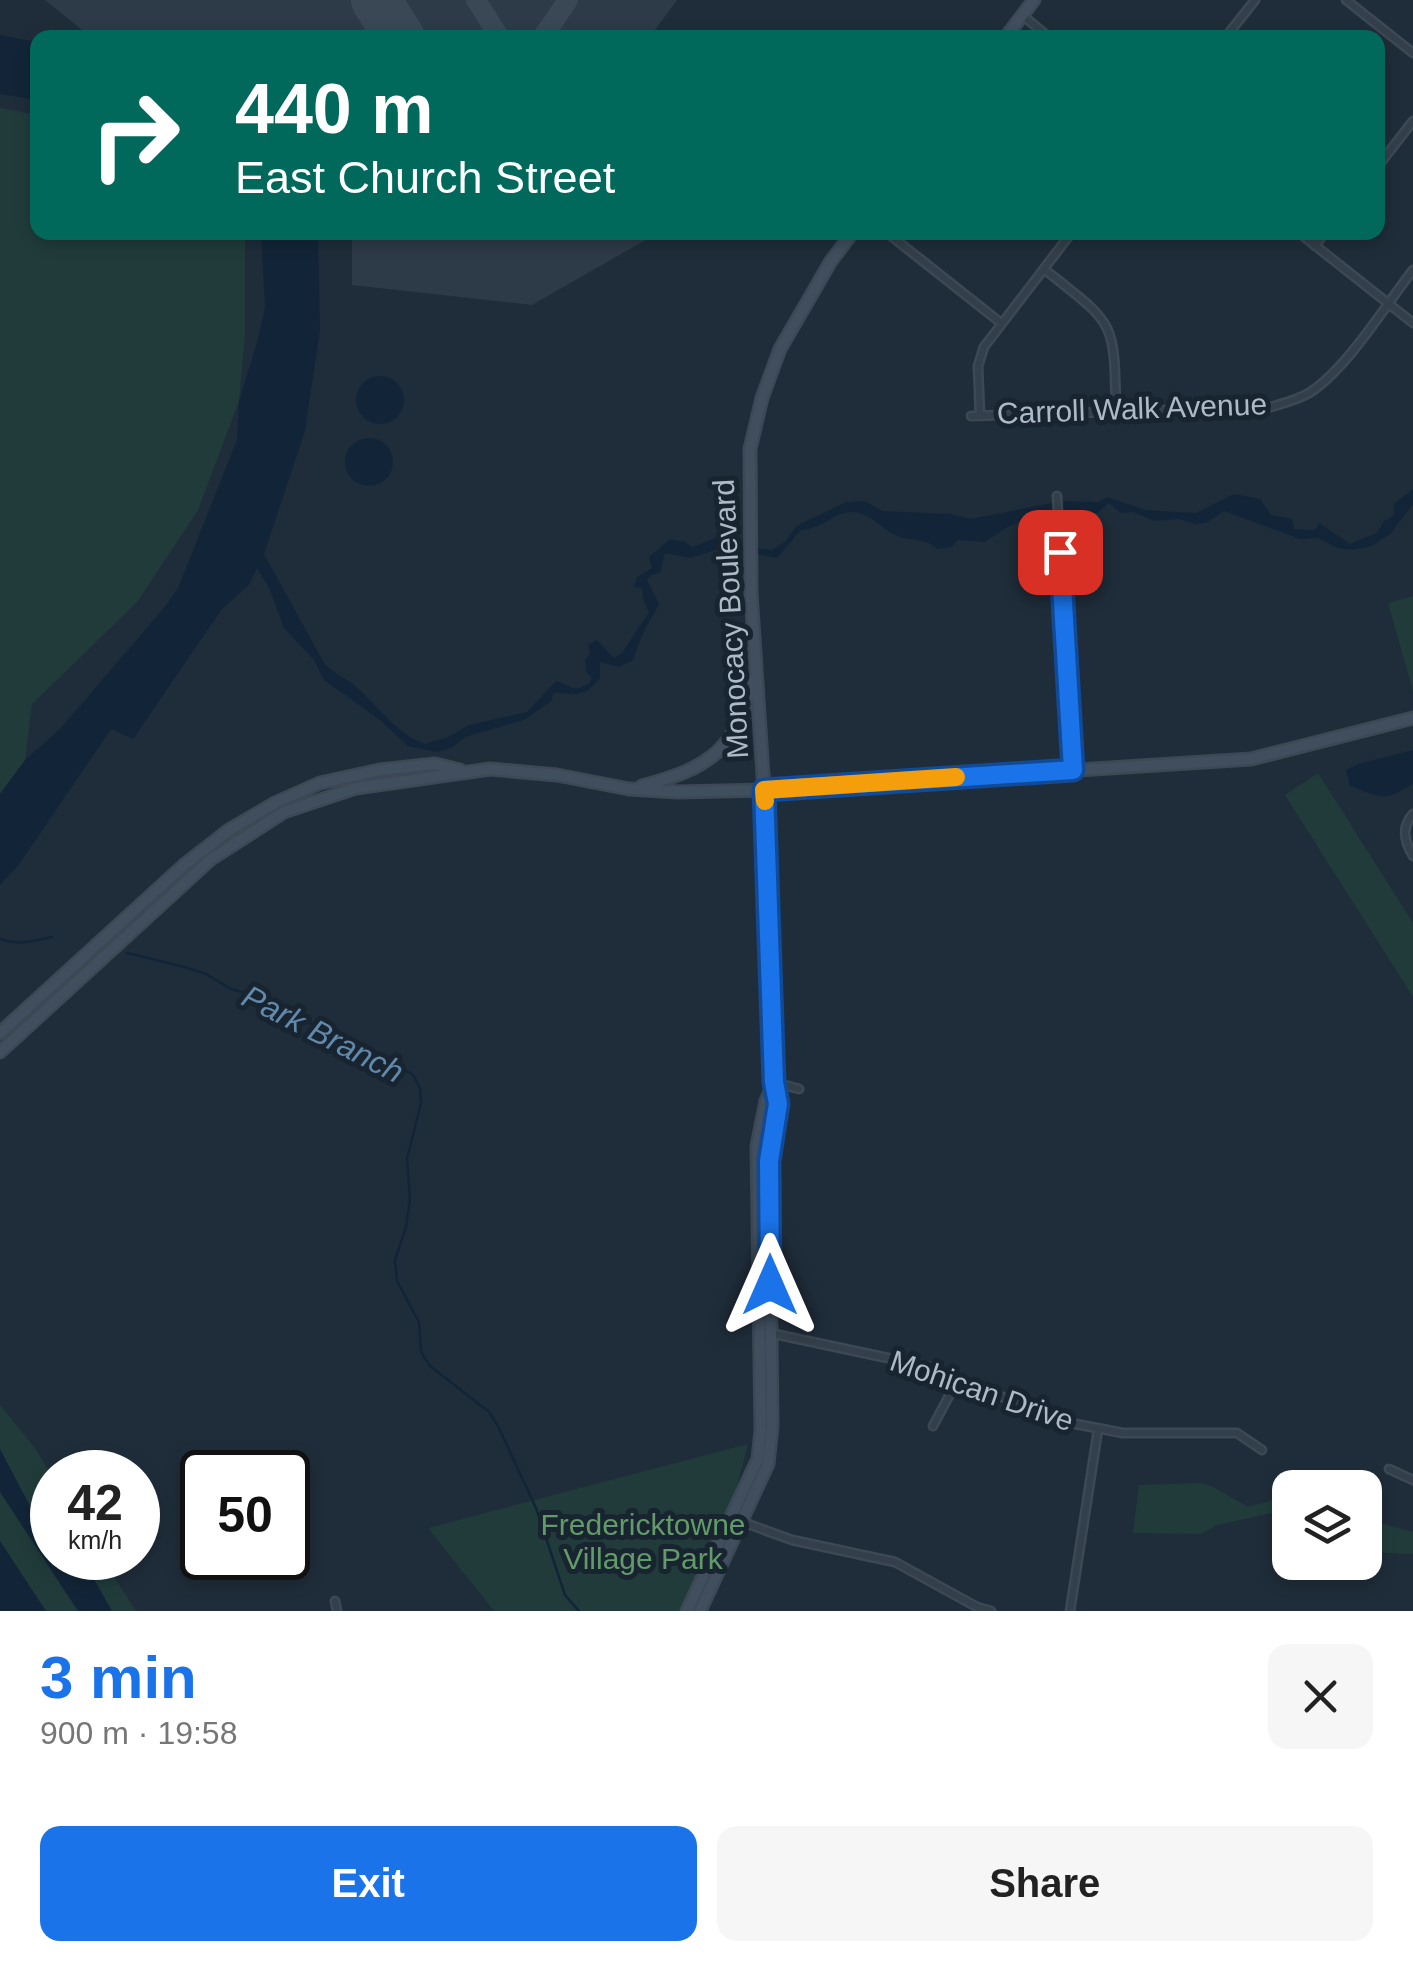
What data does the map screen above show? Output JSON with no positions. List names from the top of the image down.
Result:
{
  "streets": {
    "main road": ["Monocacy Boulevard"],
    "street": ["Carroll Walk Avenue", "Mohican Drive"]
  },
  "water": ["Park Branch"],
  "parks": ["Fredericktowne Village Park"],
  "page": {
    "turn": ["440 m", "East Church Street"],
    "speed": "42 km/h",
    "limit": "50",
    "heading": ["3 min", "900 m · 19:58"],
    "buttons": ["Exit", "Share"]
  }
}
